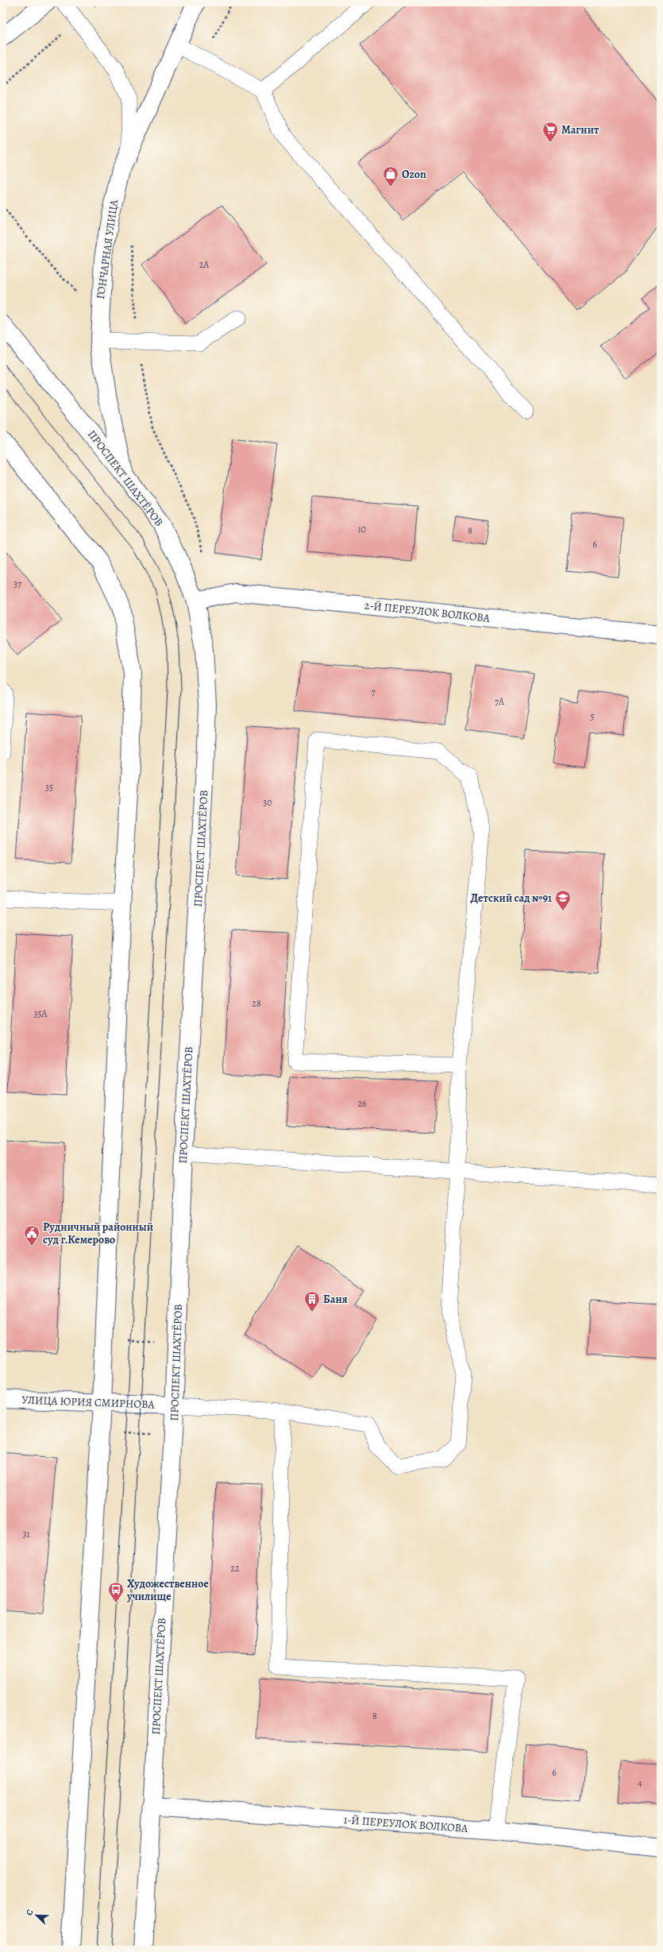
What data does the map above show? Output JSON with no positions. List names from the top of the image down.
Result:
{
  "streets": {
    "main road": [
      "ГОНЧАРНАЯ УЛИЦА",
      "ПРОСПЕКТ ШАХТЁРОВ",
      "2-Й ПЕРЕУЛОК ВОЛКОВА",
      "УЛИЦА ЮРИЯ СМИРНОВА",
      "1-Й ПЕРЕУЛОК ВОЛКОВА"
    ]
  },
  "crossings": [
    ["ГОНЧАРНАЯ УЛИЦА", "ПРОСПЕКТ ШАХТЁРОВ"],
    ["ПРОСПЕКТ ШАХТЁРОВ", "2-Й ПЕРЕУЛОК ВОЛКОВА"],
    ["ПРОСПЕКТ ШАХТЁРОВ", "УЛИЦА ЮРИЯ СМИРНОВА"],
    ["ПРОСПЕКТ ШАХТЁРОВ", "1-Й ПЕРЕУЛОК ВОЛКОВА"]
  ],
  "places": {
    "supermarket": ["Магнит"],
    "shop": ["Ozon"],
    "school or university": ["Детский сад №91"],
    "public building": ["Рудничный районный суд г.Кемерово"],
    "building": ["Баня"],
    "bus stop": ["Художественное училище"]
  },
  "house_numbers": [
    "2А",
    "10",
    "8",
    "6",
    "37",
    "7",
    "7А",
    "5",
    "35",
    "30",
    "28",
    "35А",
    "26",
    "31",
    "22",
    "8",
    "6",
    "4"
  ],
  "north": "top left"
}
